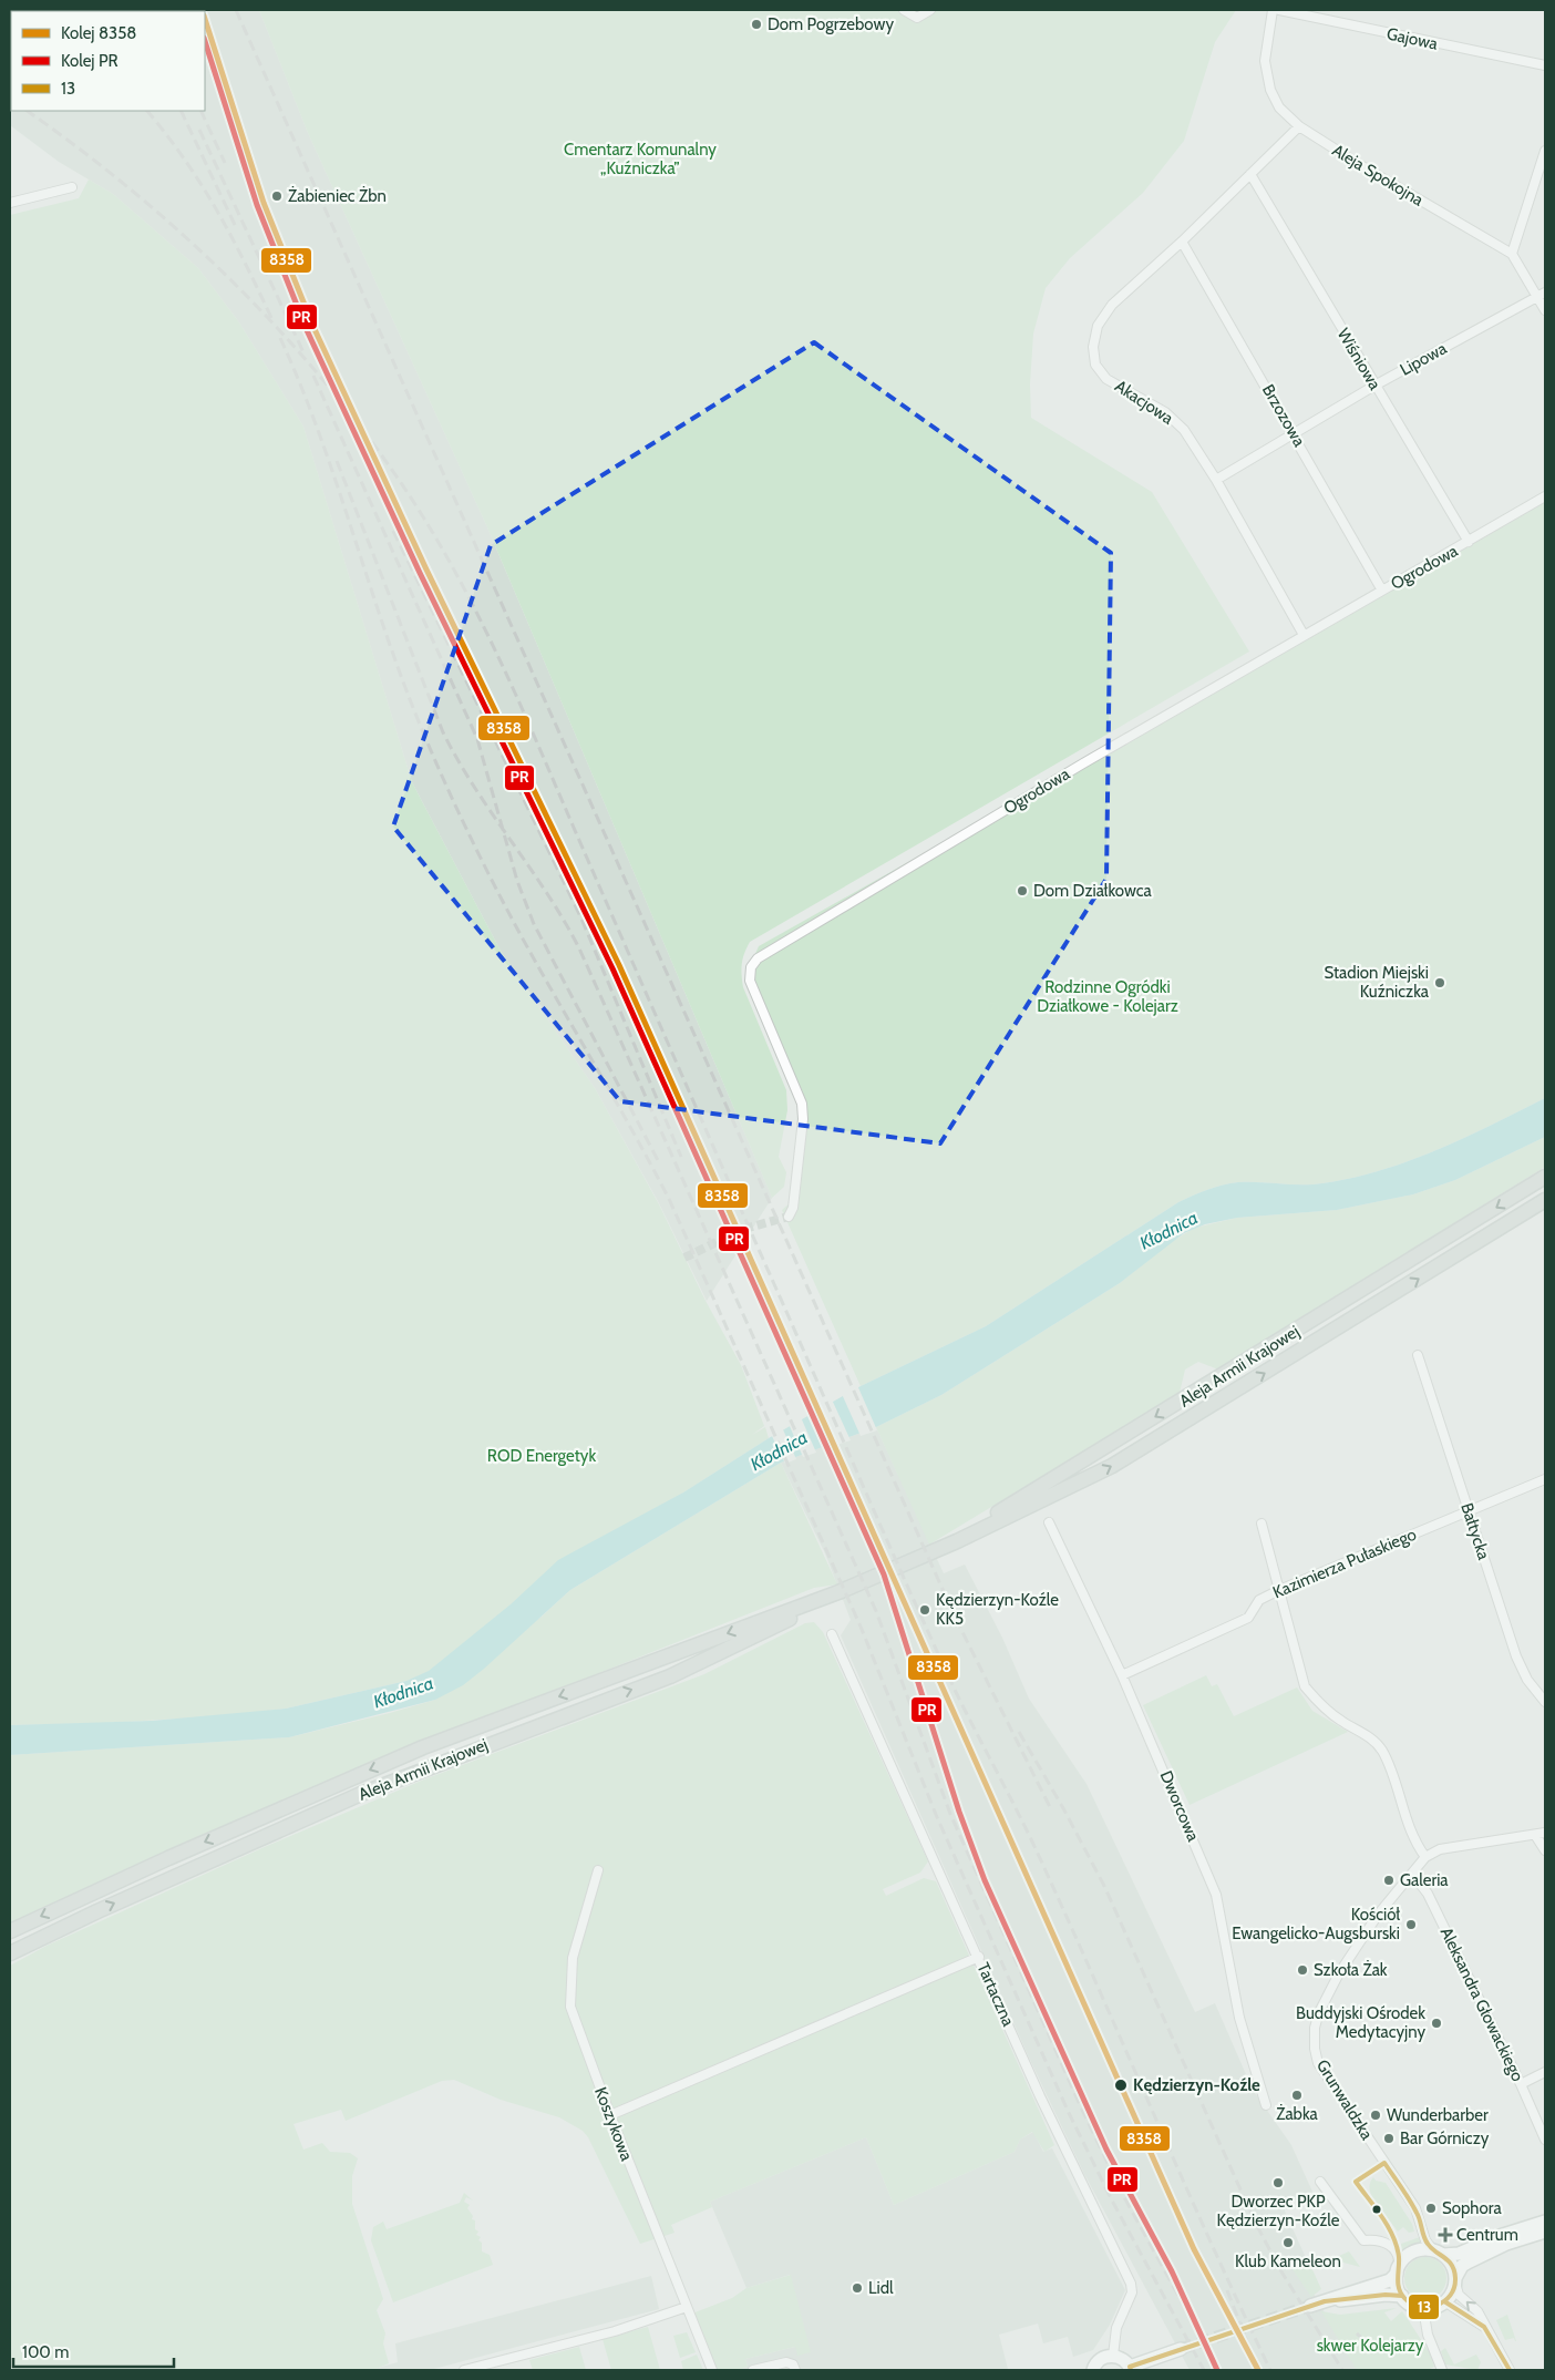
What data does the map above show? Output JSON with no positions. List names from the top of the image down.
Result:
{
  "streets": {
    "main road": ["Aleja Armii Krajowej"],
    "street": [
      "Gajowa",
      "Aleja Spokojna",
      "Wiśniowa",
      "Lipowa",
      "Akacjowa",
      "Brzozowa",
      "Ogrodowa",
      "Bałtycka",
      "Kazimierza Pułaskiego",
      "Dworcowa",
      "Tartaczna",
      "Aleksandra Głowackiego",
      "Grunwaldzka",
      "Koszykowa"
    ]
  },
  "crossings": [
    ["Aleja Spokojna", "Lipowa"],
    ["Aleja Spokojna", "Akacjowa"],
    ["Wiśniowa", "Lipowa"],
    ["Wiśniowa", "Akacjowa"],
    ["Wiśniowa", "Ogrodowa"],
    ["Lipowa", "Akacjowa"],
    ["Lipowa", "Brzozowa"],
    ["Akacjowa", "Brzozowa"],
    ["Akacjowa", "Ogrodowa"],
    ["Brzozowa", "Ogrodowa"],
    ["Bałtycka", "Kazimierza Pułaskiego"],
    ["Kazimierza Pułaskiego", "Dworcowa"],
    ["Aleksandra Głowackiego", "Grunwaldzka"]
  ],
  "water": ["Kłodnica"],
  "parks": [
    "Cmentarz Komunalny „Kuźniczka”",
    "Rodzinne Ogródki Działkowe - Kolejarz",
    "ROD Energetyk",
    "skwer Kolejarzy"
  ],
  "places": {
    "other": [
      "Dom Pogrzebowy",
      "Żabieniec Żbn",
      "Dom Działkowca",
      "Stadion Miejski Kuźniczka",
      "Kędzierzyn-Koźle KK5",
      "Galeria",
      "Kościół Ewangelicko-Augsburski",
      "Szkoła Żak",
      "Buddyjski Ośrodek Medytacyjny",
      "Kędzierzyn-Koźle",
      "Żabka",
      "Wunderbarber",
      "Bar Górniczy",
      "Dworzec PKP Kędzierzyn-Koźle",
      "Sophora",
      "Klub Kameleon",
      "Lidl"
    ],
    "health": ["Centrum"]
  },
  "lines": ["rail line 8358", "rail line PR", "transit line 13"],
  "legend": ["Kolej 8358", "Kolej PR", "13"],
  "scale_bar": "100 m"
}
